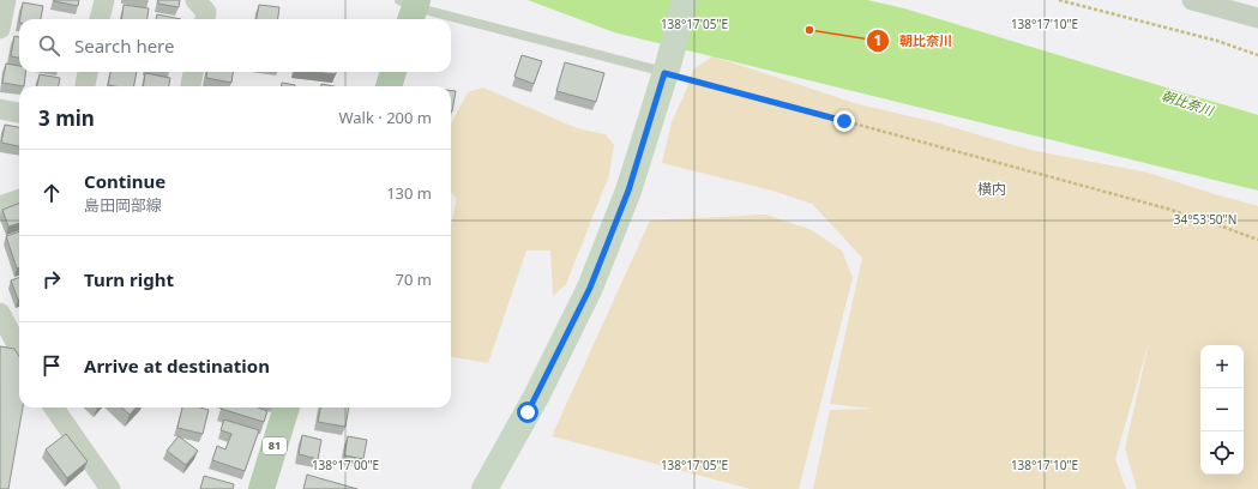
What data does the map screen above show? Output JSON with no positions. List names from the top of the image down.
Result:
{
  "streets": {
    "main road": ["81"]
  },
  "districts": ["横内"],
  "water": ["朝比奈川"],
  "places": ["朝比奈川"],
  "page": {
    "search": "Search here",
    "heading": ["3 min", "Walk · 200 m"],
    "list": [
      ["Continue", "島田岡部線", "130 m"],
      ["Turn right", "70 m"],
      "Arrive at destination"
    ],
    "map_buttons": ["+", "−"]
  },
  "coordinates": [
    "138°17'05\"E",
    "138°17'10\"E",
    "34°53'50\"N",
    "138°17'00\"E"
  ]
}
